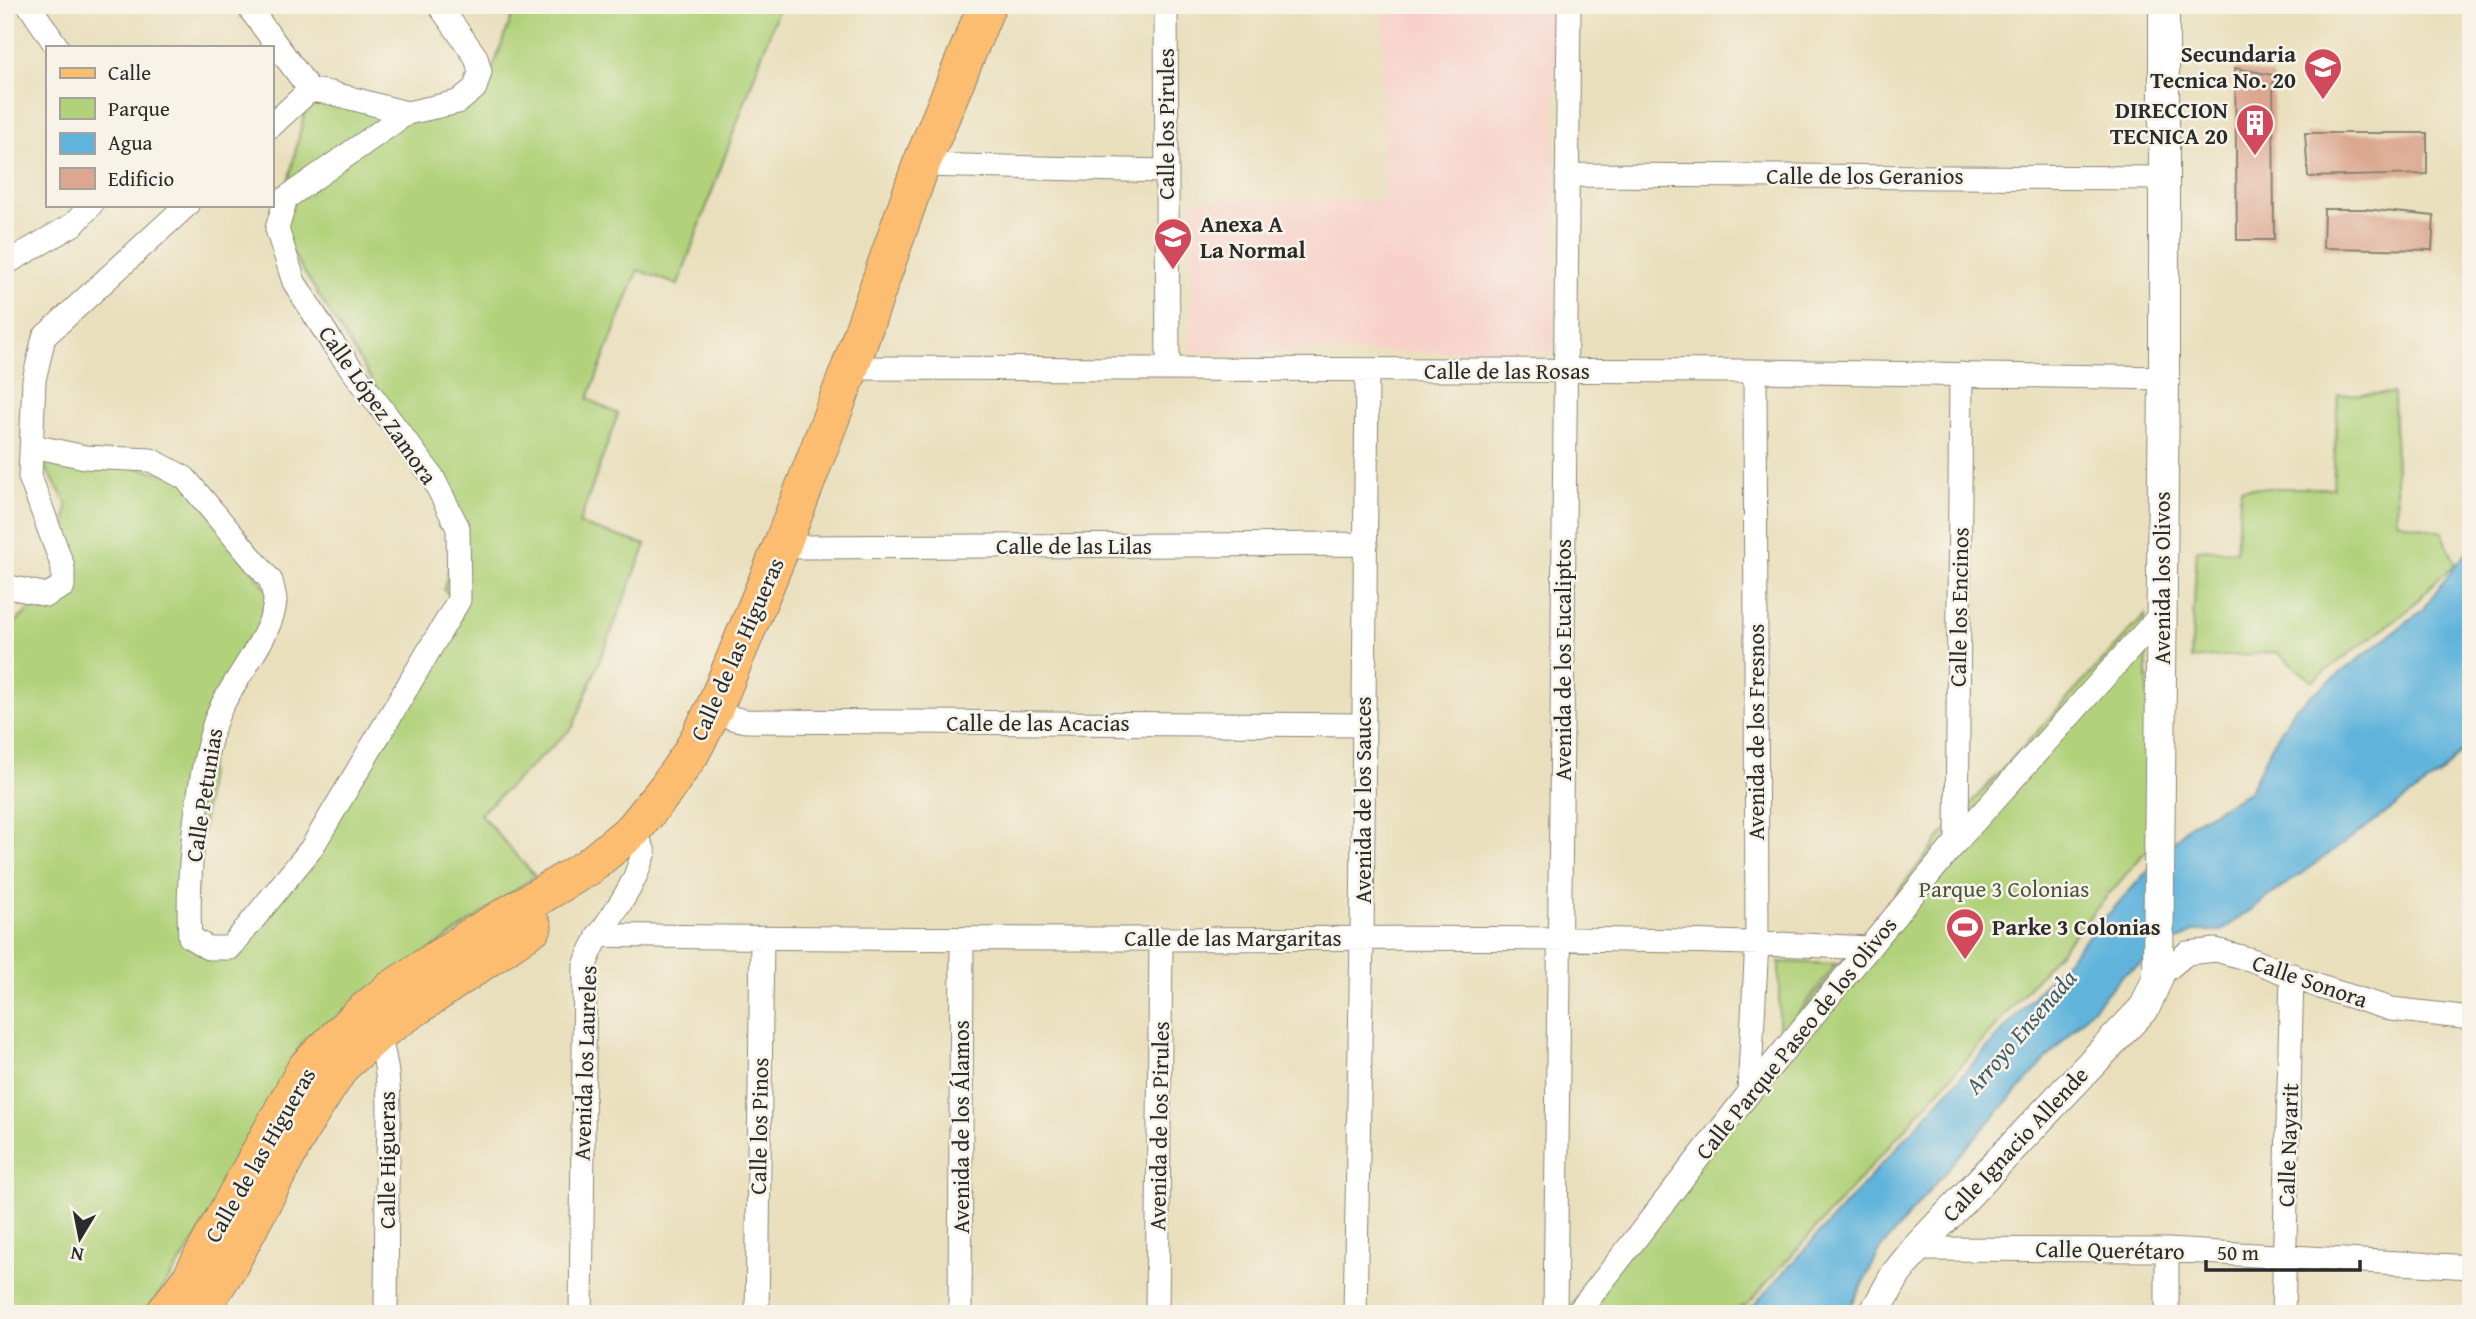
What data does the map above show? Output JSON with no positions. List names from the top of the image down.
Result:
{
  "streets": {
    "main road": ["Calle de las Higueras"],
    "street": [
      "Calle los Pirules",
      "Calle de los Geranios",
      "Calle de las Rosas",
      "Calle López Zamora",
      "Calle de las Lilas",
      "Avenida los Olivos",
      "Calle los Encinos",
      "Avenida de los Eucaliptos",
      "Calle de las Acacias",
      "Avenida de los Fresnos",
      "Calle Petunias",
      "Avenida de los Sauces",
      "Calle de las Margaritas",
      "Calle Sonora",
      "Calle Parque Paseo de los Olivos",
      "Avenida los Laureles",
      "Calle los Pinos",
      "Avenida de los Pirules",
      "Avenida de los Álamos",
      "Calle Ignacio Allende",
      "Calle Nayarit",
      "Calle Higueras",
      "Calle Querétaro"
    ]
  },
  "crossings": [
    ["Calle los Pirules", "Calle de las Rosas"],
    ["Calle de los Geranios", "Avenida los Olivos"],
    ["Calle de los Geranios", "Avenida de los Eucaliptos"],
    ["Calle de las Rosas", "Avenida los Olivos"],
    ["Calle de las Rosas", "Calle los Encinos"],
    ["Calle de las Rosas", "Calle de las Higueras"],
    ["Calle de las Rosas", "Avenida de los Eucaliptos"],
    ["Calle de las Rosas", "Avenida de los Fresnos"],
    ["Calle de las Rosas", "Avenida de los Sauces"],
    ["Calle López Zamora", "Calle Petunias"],
    ["Calle de las Lilas", "Calle de las Higueras"],
    ["Calle de las Lilas", "Avenida de los Sauces"],
    ["Avenida los Olivos", "Calle Sonora"],
    ["Avenida los Olivos", "Calle Parque Paseo de los Olivos"],
    ["Avenida los Olivos", "Calle Ignacio Allende"],
    ["Calle los Encinos", "Calle Parque Paseo de los Olivos"],
    ["Calle de las Higueras", "Calle de las Acacias"],
    ["Calle de las Higueras", "Avenida los Laureles"],
    ["Calle de las Higueras", "Calle Higueras"],
    ["Avenida de los Eucaliptos", "Calle de las Margaritas"],
    ["Calle de las Acacias", "Avenida de los Sauces"],
    ["Avenida de los Fresnos", "Calle de las Margaritas"],
    ["Avenida de los Fresnos", "Calle Parque Paseo de los Olivos"],
    ["Avenida de los Sauces", "Calle de las Margaritas"],
    ["Calle de las Margaritas", "Calle Parque Paseo de los Olivos"],
    ["Calle de las Margaritas", "Avenida los Laureles"],
    ["Calle de las Margaritas", "Calle los Pinos"],
    ["Calle de las Margaritas", "Avenida de los Pirules"],
    ["Calle de las Margaritas", "Avenida de los Álamos"],
    ["Calle Sonora", "Calle Ignacio Allende"],
    ["Calle Sonora", "Calle Nayarit"],
    ["Calle Ignacio Allende", "Calle Querétaro"],
    ["Calle Nayarit", "Calle Querétaro"]
  ],
  "water": ["Arroyo Ensenada"],
  "parks": ["Parque 3 Colonias"],
  "places": {
    "school or university": ["Secundaria Tecnica No. 20", "Anexa A La Normal"],
    "building": ["DIRECCION TECNICA 20"],
    "sports": ["Parke 3 Colonias"]
  },
  "legend": [
    "Calle",
    "Parque",
    "Agua",
    "Edificio"
  ],
  "scale_bar": "50 m",
  "north": "bottom"
}
